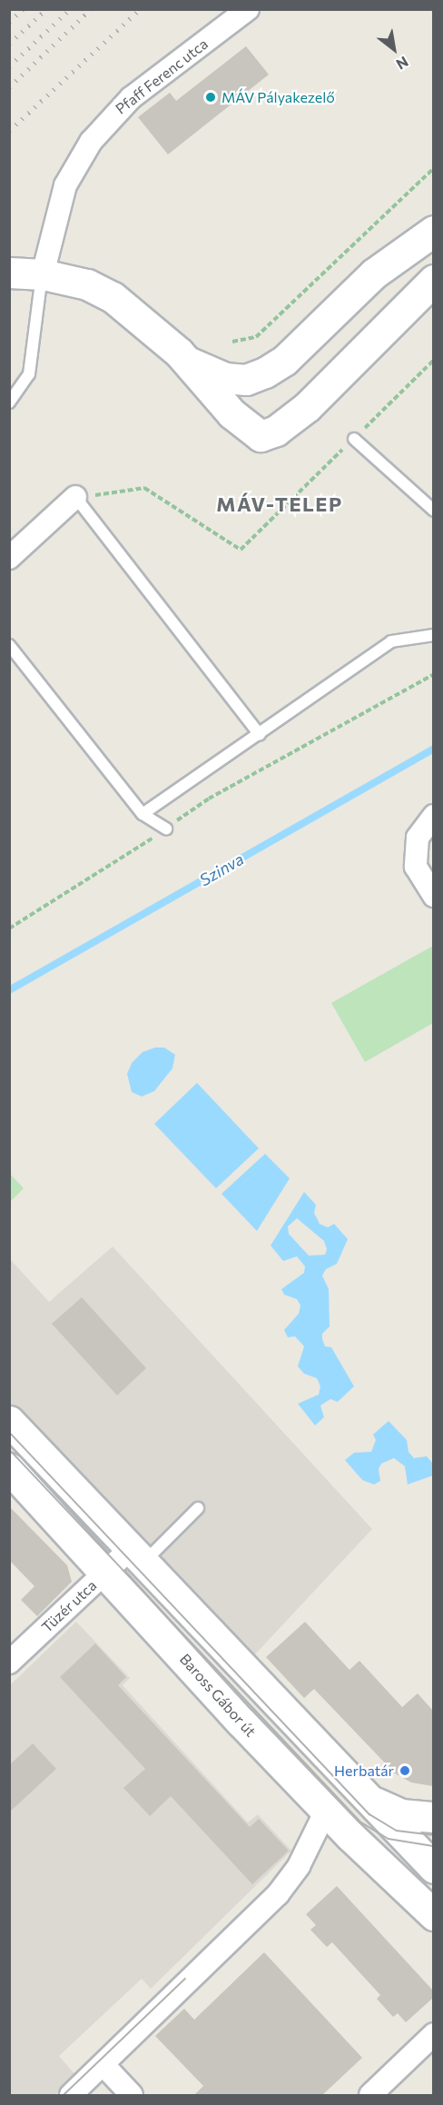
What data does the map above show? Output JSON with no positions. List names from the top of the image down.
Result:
{
  "streets": {
    "street": ["Pfaff Ferenc utca", "Tüzér utca", "Baross Gábor út"]
  },
  "crossings": [
    ["Tüzér utca", "Baross Gábor út"]
  ],
  "districts": ["MÁV-TELEP"],
  "water": ["Szinva"],
  "places": ["MÁV Pályakezelő", "Herbatár"],
  "north": "bottom right"
}
